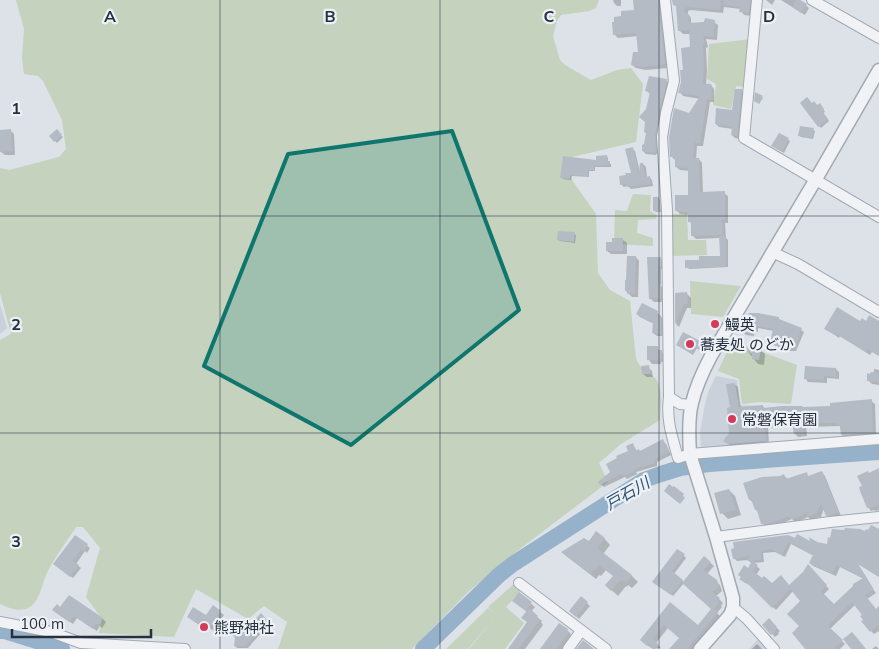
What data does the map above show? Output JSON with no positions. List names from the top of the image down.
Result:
{
  "water": ["戸石川"],
  "places": [
    "鰻英",
    "蕎麦処 のどか",
    "常磐保育園",
    "熊野神社"
  ],
  "scale_bar": "100 m",
  "grid": {
    "columns": [
      "A",
      "B",
      "C",
      "D"
    ],
    "rows": ["1", "2", "3"]
  }
}
